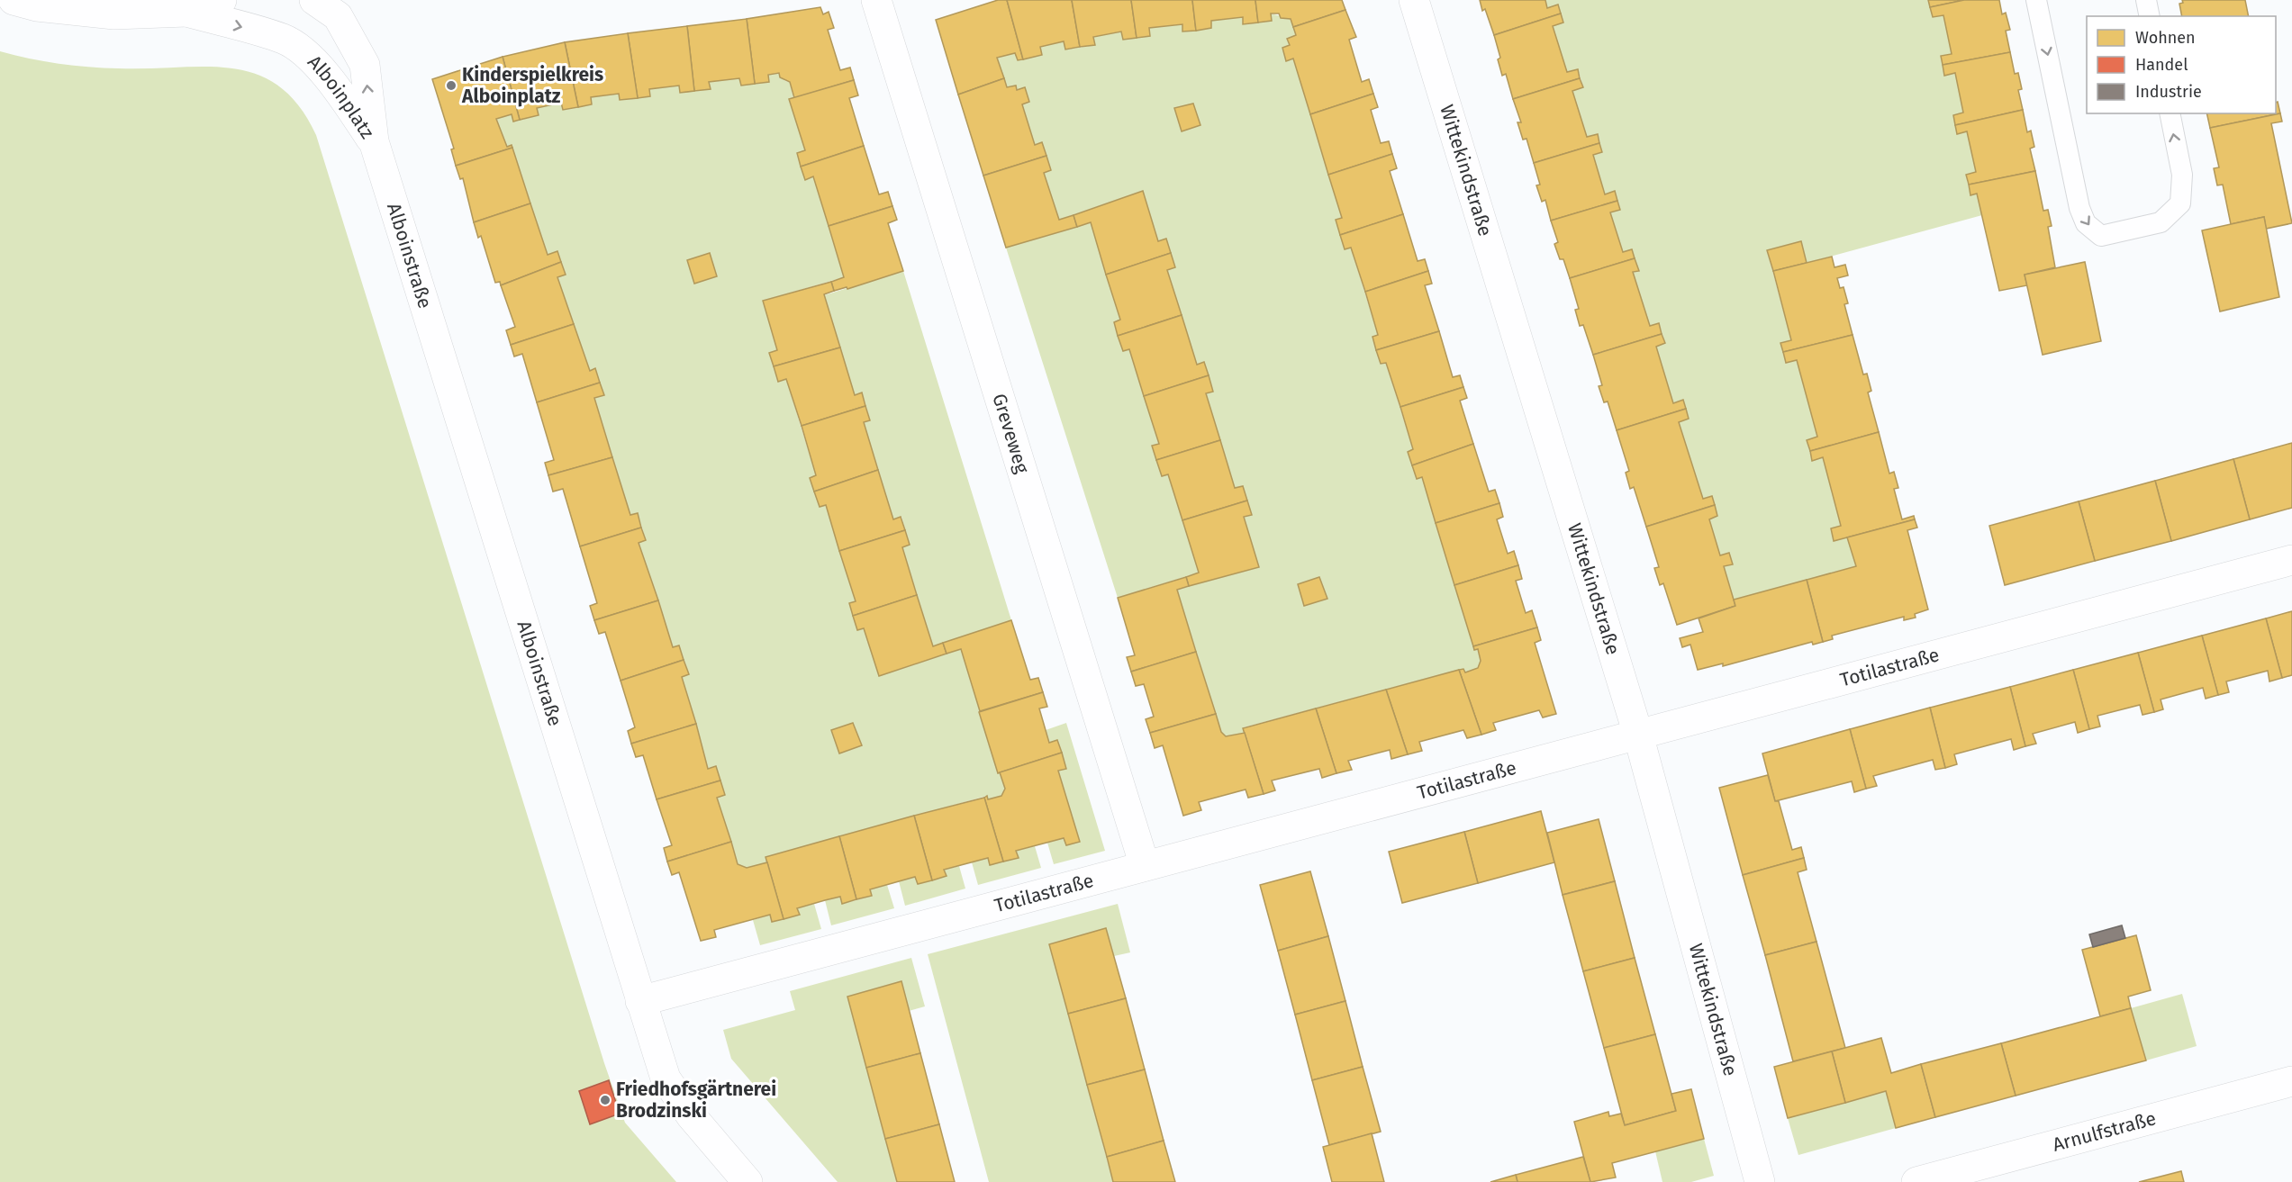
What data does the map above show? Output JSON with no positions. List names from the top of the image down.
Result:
{
  "streets": {
    "street": [
      "Alboinplatz",
      "Wittekindstraße",
      "Alboinstraße",
      "Greveweg",
      "Totilastraße",
      "Arnulfstraße"
    ]
  },
  "crossings": [
    ["Alboinplatz", "Alboinstraße"],
    ["Wittekindstraße", "Totilastraße"],
    ["Alboinstraße", "Totilastraße"],
    ["Greveweg", "Totilastraße"]
  ],
  "places": ["Kinderspielkreis Alboinplatz", "Friedhofsgärtnerei Brodzinski"],
  "legend": ["Wohnen", "Handel", "Industrie"]
}
